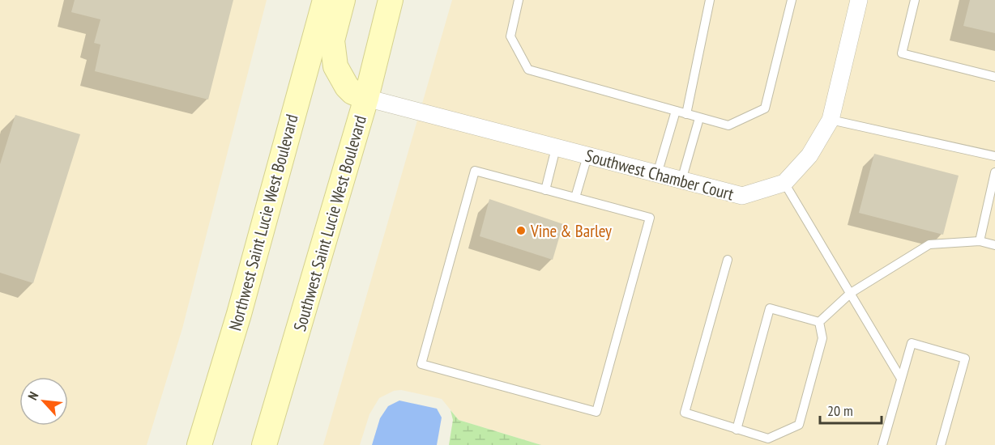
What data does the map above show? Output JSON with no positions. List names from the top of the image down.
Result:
{
  "streets": {
    "main road": ["Northwest Saint Lucie West Boulevard", "Southwest Saint Lucie West Boulevard"],
    "street": ["Southwest Chamber Court"]
  },
  "crossings": [
    ["Southwest Chamber Court", "Southwest Saint Lucie West Boulevard"]
  ],
  "places": ["Vine & Barley"],
  "scale_bar": "20 m",
  "north": "top left"
}
